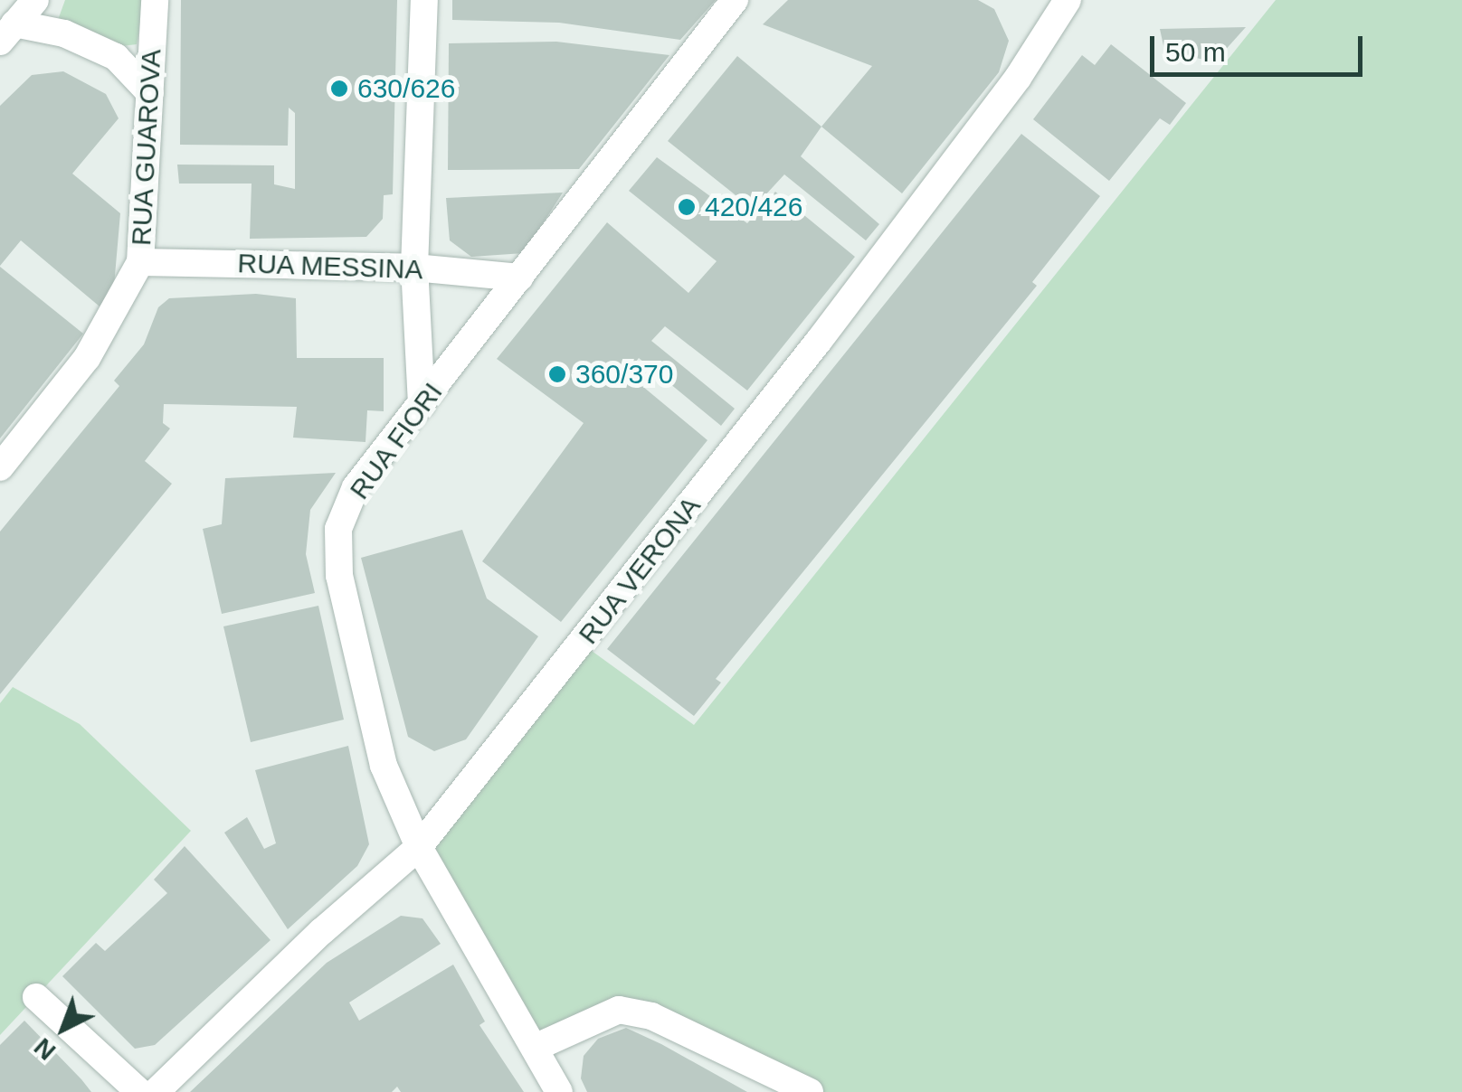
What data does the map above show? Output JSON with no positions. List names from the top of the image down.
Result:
{
  "streets": {
    "street": [
      "RUA GUAROVA",
      "RUA MESSINA",
      "RUA FIORI",
      "RUA VERONA"
    ]
  },
  "crossings": [
    ["RUA GUAROVA", "RUA MESSINA"],
    ["RUA MESSINA", "RUA FIORI"],
    ["RUA FIORI", "RUA VERONA"]
  ],
  "places": ["630/626", "420/426", "360/370"],
  "scale_bar": "50 m",
  "north": "bottom left"
}
